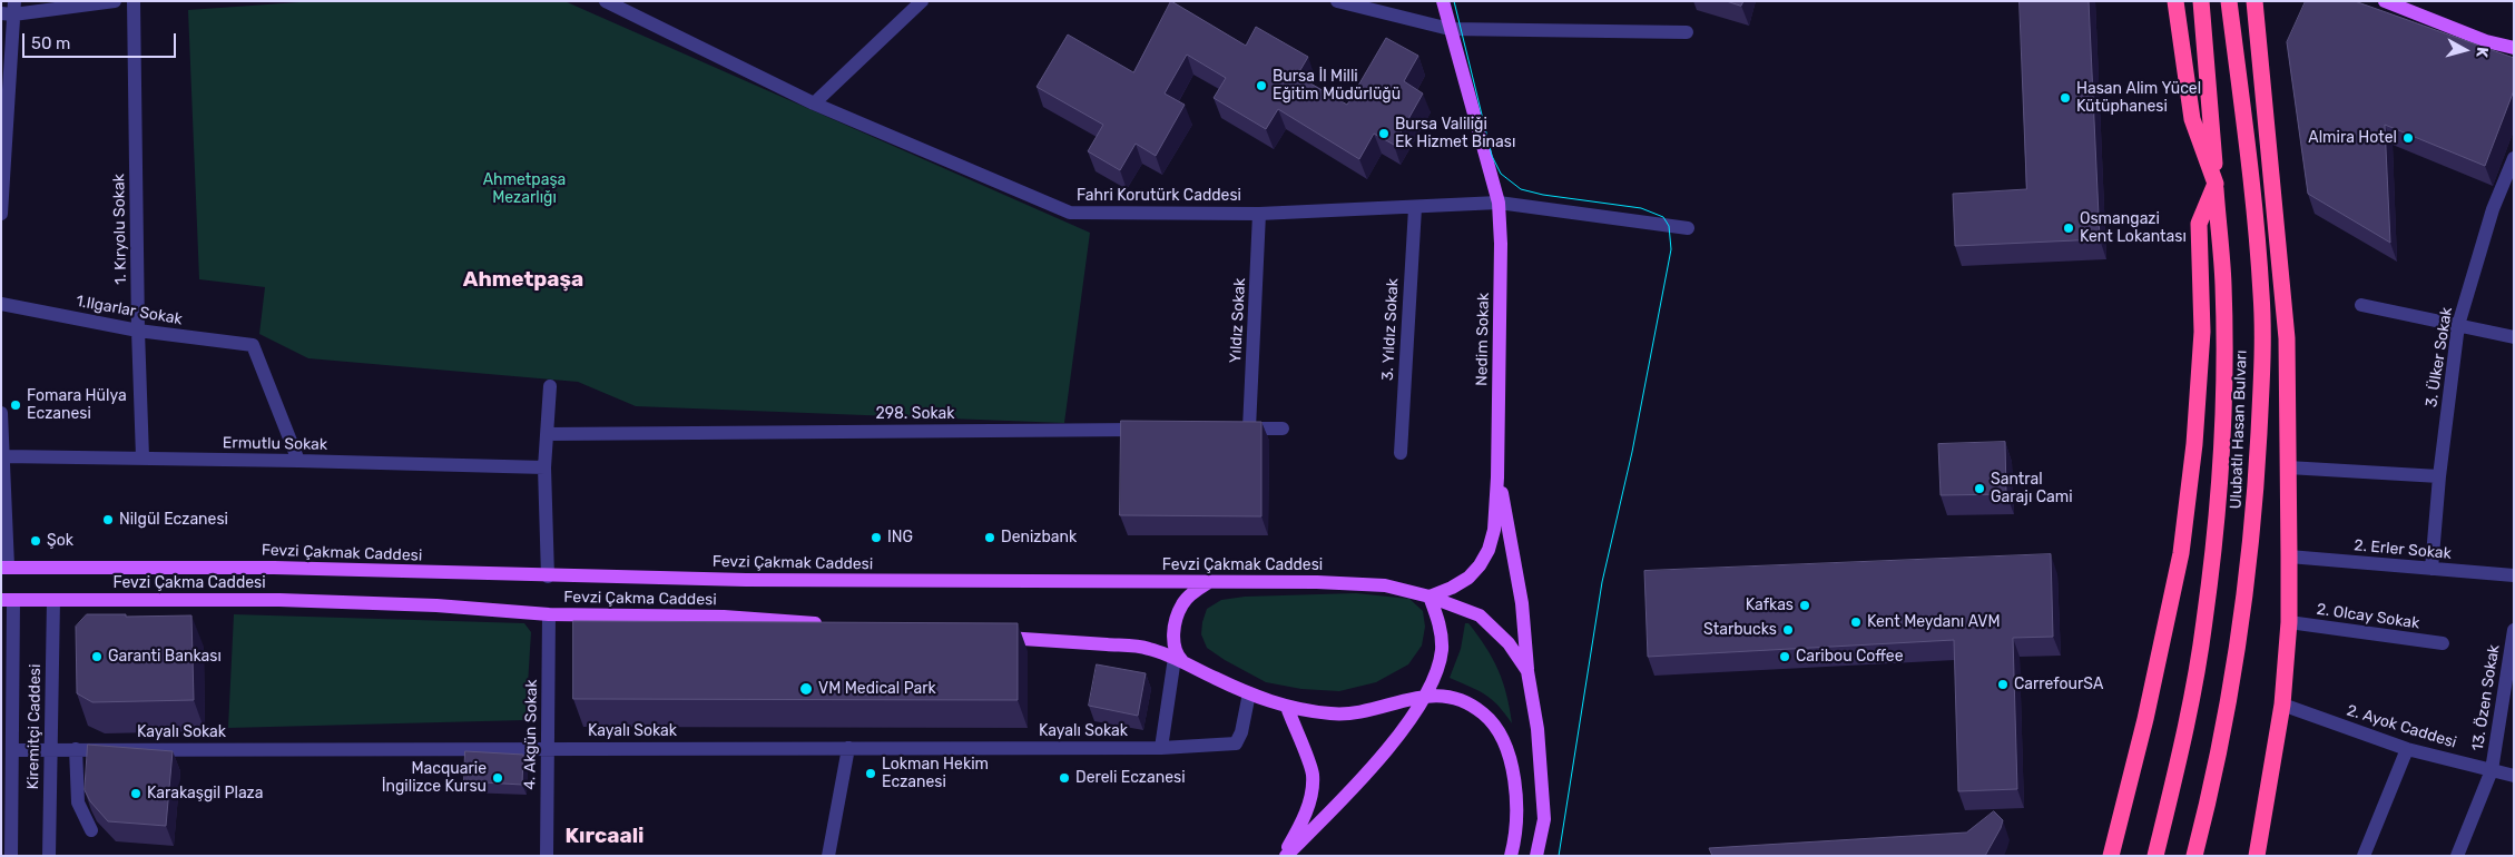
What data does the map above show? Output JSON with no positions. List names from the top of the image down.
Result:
{
  "streets": {
    "highway": ["Ulubatlı Hasan Bulvarı"],
    "main road": ["Nedim Sokak", "Fevzi Çakmak Caddesi", "Fevzi Çakma Caddesi"],
    "street": [
      "Fahri Korutürk Caddesi",
      "1. Kıryolu Sokak",
      "1.Ilgarlar Sokak",
      "Yıldız Sokak",
      "3. Yıldız Sokak",
      "3. Ülker Sokak",
      "298. Sokak",
      "Ermutlu Sokak",
      "2. Erler Sokak",
      "2. Olcay Sokak",
      "13. Özen Sokak",
      "Kiremitçi Caddesi",
      "2. Ayok Caddesi",
      "Kayalı Sokak",
      "4. Akgün Sokak"
    ]
  },
  "crossings": [
    ["Fahri Korutürk Caddesi", "Yıldız Sokak"],
    ["Fahri Korutürk Caddesi", "3. Yıldız Sokak"],
    ["Fahri Korutürk Caddesi", "Nedim Sokak"],
    ["1. Kıryolu Sokak", "1.Ilgarlar Sokak"],
    ["1. Kıryolu Sokak", "Ermutlu Sokak"],
    ["1.Ilgarlar Sokak", "Ermutlu Sokak"],
    ["3. Ülker Sokak", "2. Erler Sokak"],
    ["Fevzi Çakma Caddesi", "Kiremitçi Caddesi"],
    ["Fevzi Çakma Caddesi", "4. Akgün Sokak"],
    ["13. Özen Sokak", "2. Ayok Caddesi"],
    ["Kiremitçi Caddesi", "Kayalı Sokak"],
    ["Kayalı Sokak", "4. Akgün Sokak"]
  ],
  "districts": ["Ahmetpaşa", "Kırcaali"],
  "parks": ["Ahmetpaşa Mezarlığı"],
  "places": [
    "Bursa İl Milli Eğitim Müdürlüğü",
    "Hasan Alim Yücel Kütüphanesi",
    "Bursa Valiliği Ek Hizmet Binası",
    "Almira Hotel",
    "Osmangazi Kent Lokantası",
    "Fomara Hülya Eczanesi",
    "Santral Garajı Cami",
    "Nilgül Eczanesi",
    "ING",
    "Denizbank",
    "Şok",
    "Kafkas",
    "Kent Meydanı AVM",
    "Starbucks",
    "Garanti Bankası",
    "Caribou Coffee",
    "CarrefourSA",
    "VM Medical Park",
    "Lokman Hekim Eczanesi",
    "Macquarie İngilizce Kursu",
    "Dereli Eczanesi",
    "Karakaşgil Plaza"
  ],
  "scale_bar": "50 m",
  "north": "right"
}
